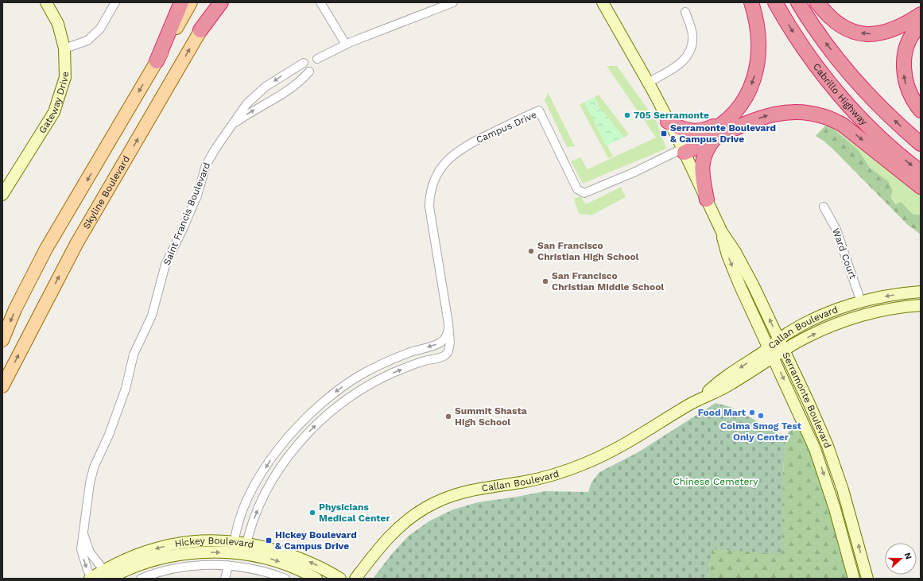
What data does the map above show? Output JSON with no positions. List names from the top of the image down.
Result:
{
  "streets": {
    "highway": ["Cabrillo Highway"],
    "main road": [
      "Gateway Drive",
      "Skyline Boulevard",
      "Callan Boulevard",
      "Serramonte Boulevard",
      "Hickey Boulevard"
    ],
    "street": ["Campus Drive", "Saint Francis Boulevard", "Ward Court"]
  },
  "crossings": [
    ["Campus Drive", "Serramonte Boulevard"],
    ["Campus Drive", "Hickey Boulevard"],
    ["Saint Francis Boulevard", "Hickey Boulevard"],
    ["Ward Court", "Callan Boulevard"],
    ["Callan Boulevard", "Serramonte Boulevard"]
  ],
  "parks": ["Chinese Cemetery"],
  "places": {
    "other": [
      "705 Serramonte",
      "San Francisco Christian High School",
      "San Francisco Christian Middle School",
      "Food Mart",
      "Colma Smog Test Only Center",
      "Summit Shasta High School",
      "Physicians Medical Center"
    ],
    "transit": ["Serramonte Boulevard & Campus Drive", "Hickey Boulevard & Campus Drive"]
  },
  "north": "right"
}
